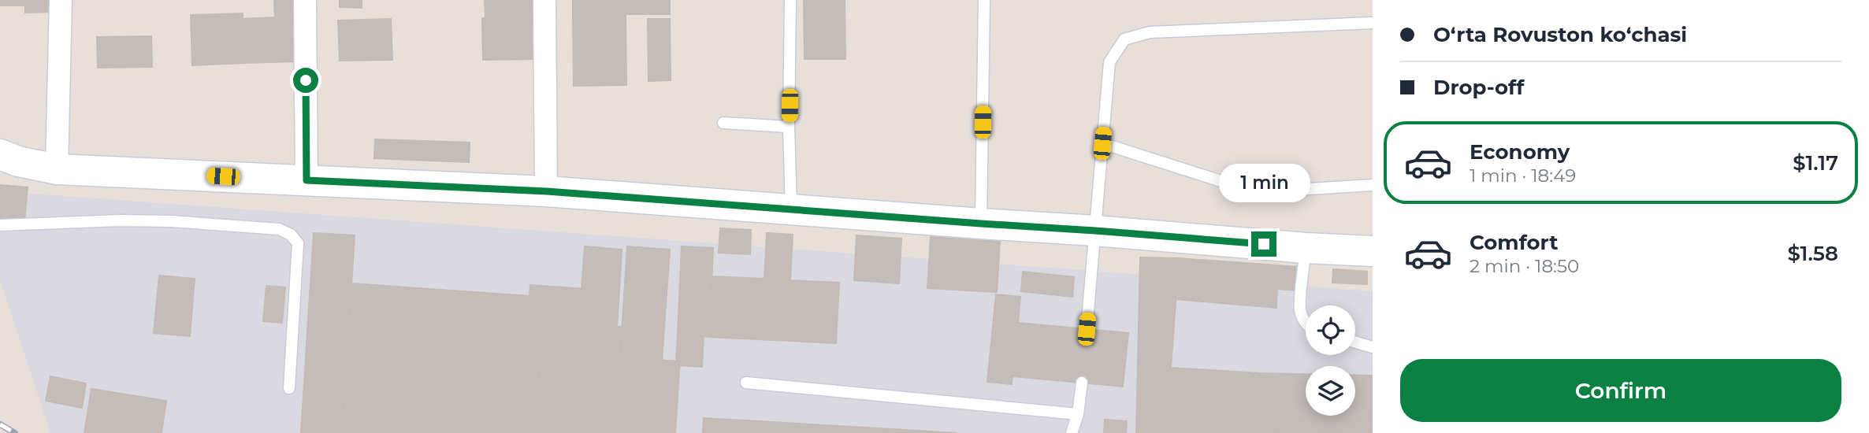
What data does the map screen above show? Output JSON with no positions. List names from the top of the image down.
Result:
{
  "page": {
    "banner": ["Oʻrta Rovuston koʻchasi", "Drop-off"],
    "list": [
      {
        "name": "Economy",
        "note": "1 min · 18:49",
        "value": "$1.17"
      },
      {
        "name": "Comfort",
        "note": "2 min · 18:50",
        "value": "$1.58"
      }
    ],
    "bubble": "1 min",
    "buttons": "Confirm"
  }
}
